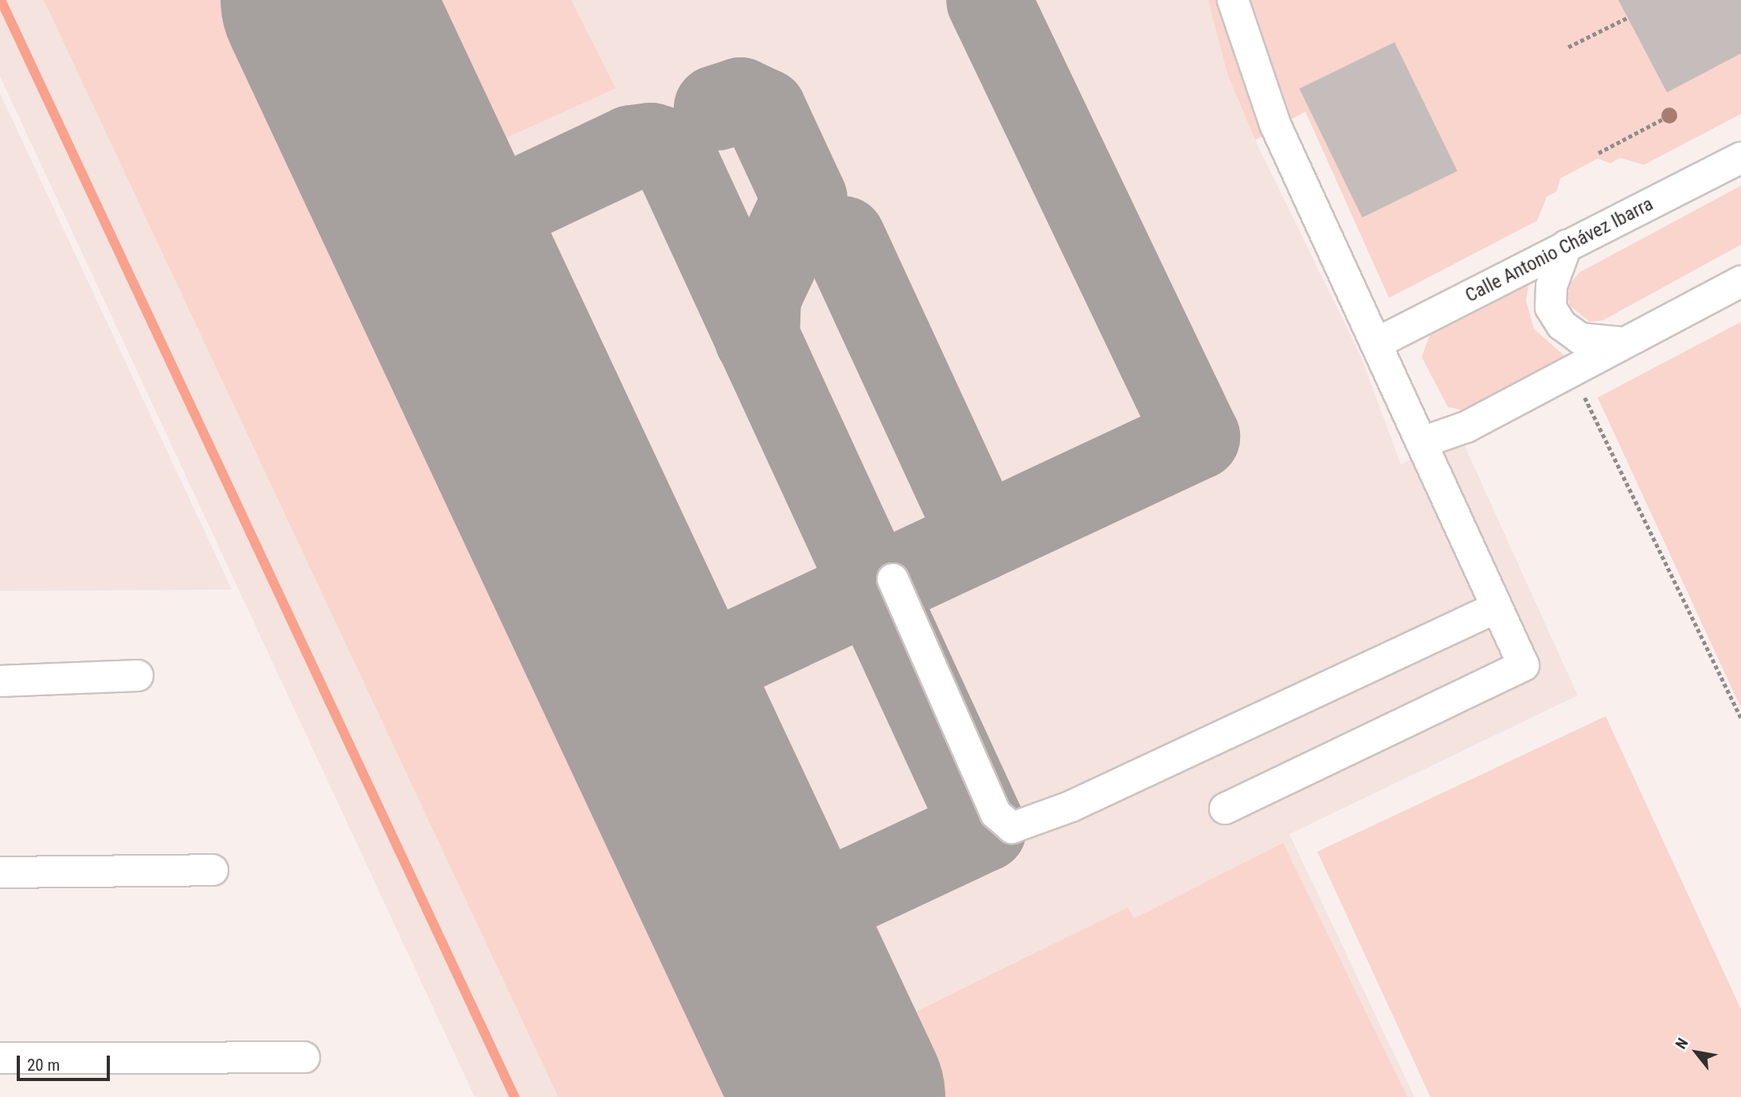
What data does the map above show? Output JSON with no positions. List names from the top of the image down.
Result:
{
  "streets": {
    "street": ["Calle Antonio Chávez Ibarra"]
  },
  "scale_bar": "20 m",
  "north": "top left"
}
